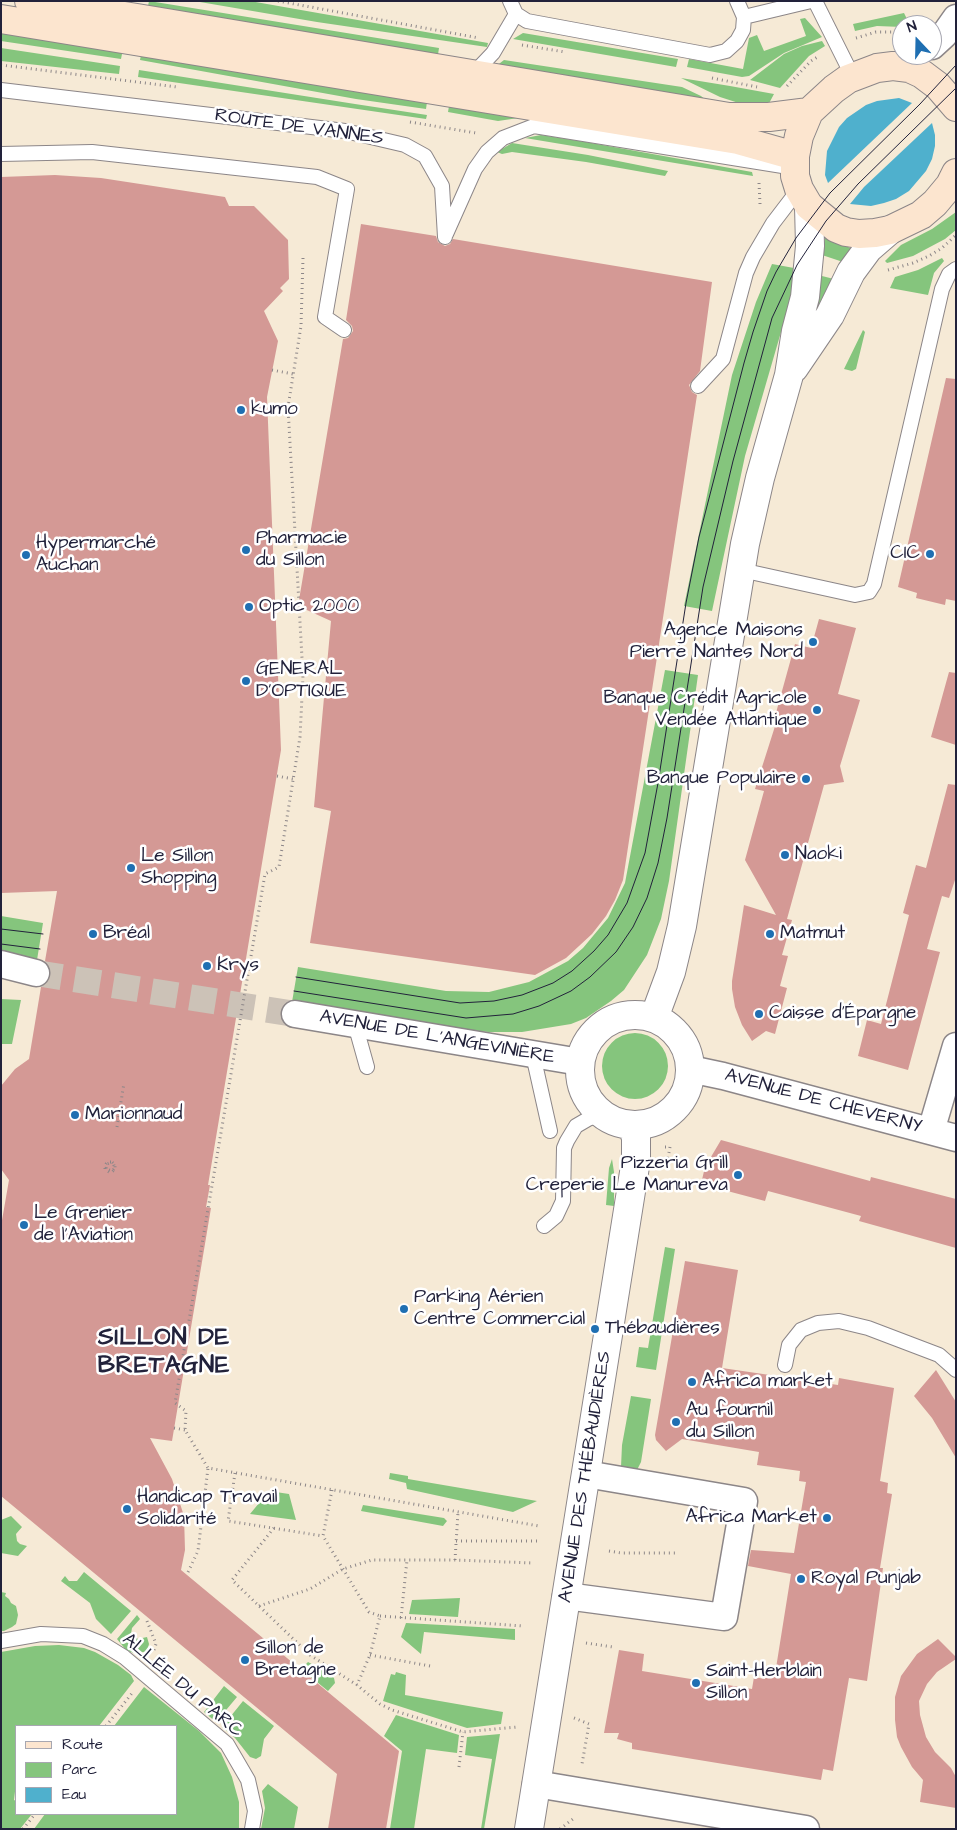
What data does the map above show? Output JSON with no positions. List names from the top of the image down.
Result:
{
  "streets": {
    "street": ["AVENUE DE L'ANGEVINIÈRE", "AVENUE DE CHEVERNY", "AVENUE DES THÉBAUDIÈRES"],
    "lane": ["ROUTE DE VANNES", "ALLÉE DU PARC"]
  },
  "crossings": [
    ["AVENUE DE L'ANGEVINIÈRE", "AVENUE DE CHEVERNY"],
    ["AVENUE DE L'ANGEVINIÈRE", "AVENUE DES THÉBAUDIÈRES"],
    ["AVENUE DE CHEVERNY", "AVENUE DES THÉBAUDIÈRES"]
  ],
  "districts": ["SILLON DE BRETAGNE"],
  "places": [
    "kumo",
    "Pharmacie du Sillon",
    "CIC",
    "Hypermarché Auchan",
    "Optic 2000",
    "Agence Maisons Pierre Nantes Nord",
    "GENERAL D'OPTIQUE",
    "Banque Crédit Agricole Vendée Atlantique",
    "Banque Populaire",
    "Naoki",
    "Le Sillon Shopping",
    "Bréal",
    "Matmut",
    "Krys",
    "Caisse d'Épargne",
    "Marionnaud",
    "Pizzeria Grill Creperie Le Manureva",
    "Le Grenier de l'Aviation",
    "Parking Aérien Centre Commercial",
    "Thébaudières",
    "Africa market",
    "Au fournil du Sillon",
    "Handicap Travail Solidarité",
    "Africa Market",
    "Royal Punjab",
    "Sillon de Bretagne",
    "Saint-Herblain Sillon"
  ],
  "legend": ["Route", "Parc", "Eau"],
  "north": "top"
}
